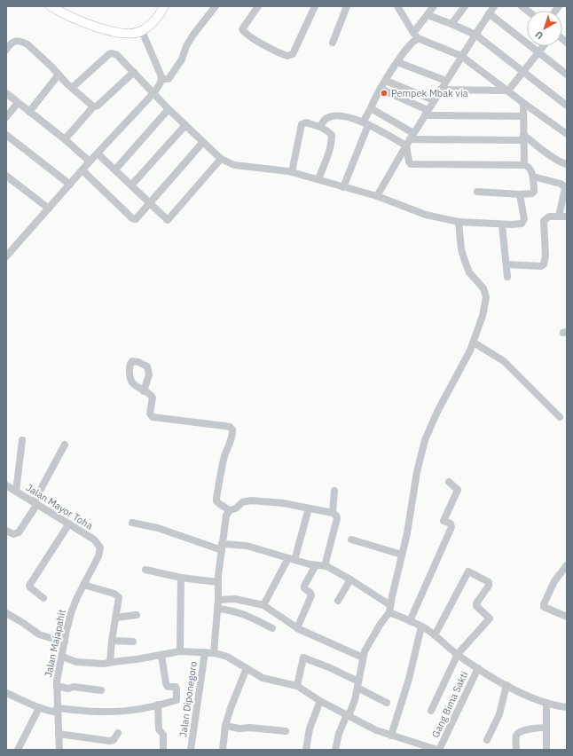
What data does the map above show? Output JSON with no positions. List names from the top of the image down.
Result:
{
  "streets": {
    "street": [
      "Jalan Mayor Toha",
      "Jalan Majapahit",
      "Jalan Diponegoro",
      "Gang Bima Sakti"
    ]
  },
  "crossings": [
    ["Jalan Mayor Toha", "Jalan Majapahit"]
  ],
  "places": ["Pempek Mbak via"],
  "north": "bottom left"
}
